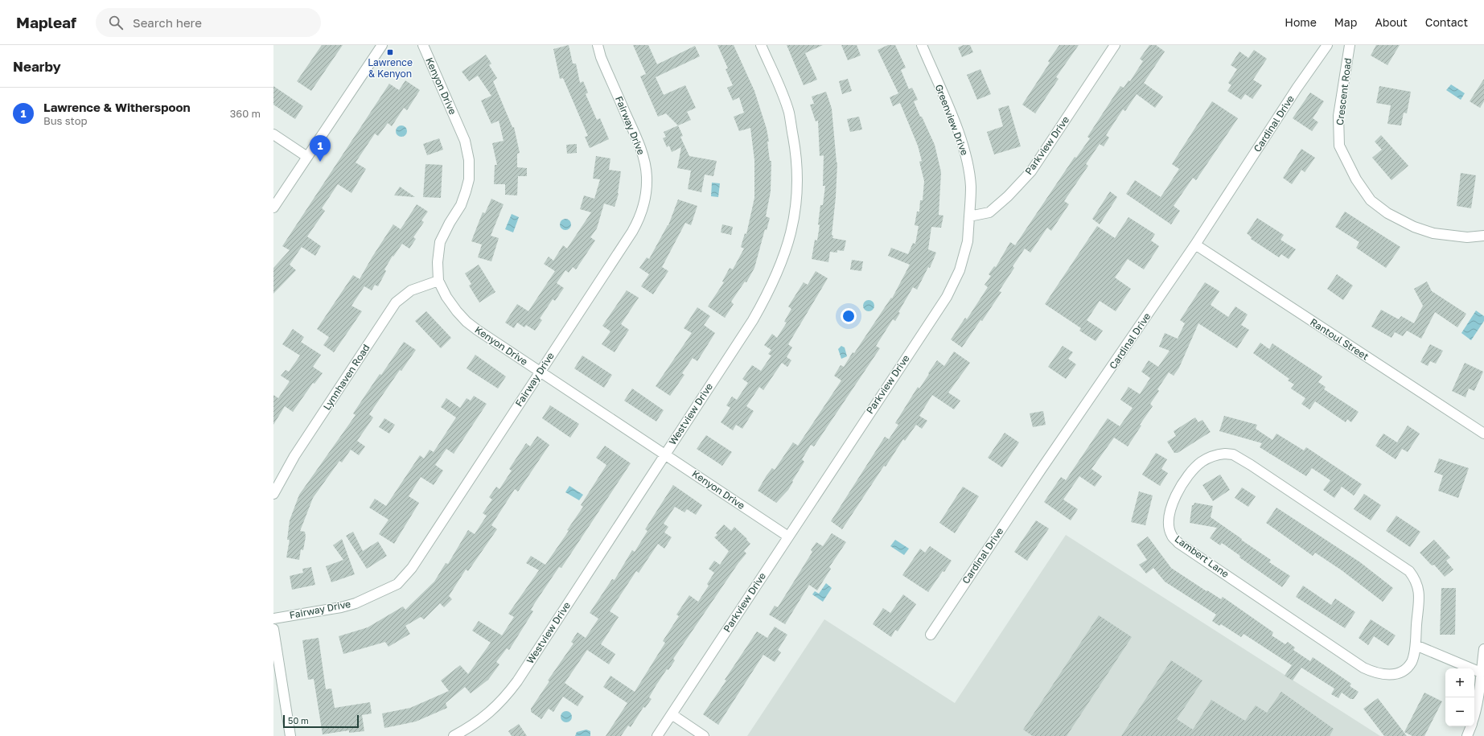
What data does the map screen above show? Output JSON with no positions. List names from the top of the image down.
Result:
{
  "streets": {
    "street": [
      "Kenyon Drive",
      "Crescent Road",
      "Greenview Drive",
      "Cardinal Drive",
      "Fairway Drive",
      "Parkview Drive",
      "Rantoul Street",
      "Lynnhaven Road",
      "Westview Drive",
      "Lambert Lane"
    ]
  },
  "crossings": [
    ["Kenyon Drive", "Fairway Drive"],
    ["Kenyon Drive", "Parkview Drive"],
    ["Kenyon Drive", "Lynnhaven Road"],
    ["Kenyon Drive", "Westview Drive"],
    ["Greenview Drive", "Parkview Drive"],
    ["Cardinal Drive", "Rantoul Street"]
  ],
  "places": {
    "transit": ["Lawrence & Kenyon"]
  },
  "scale_bar": "50 m",
  "page": {
    "header": "Mapleaf",
    "search": "Search here",
    "nav": [
      "Home",
      "Map",
      "About",
      "Contact"
    ],
    "heading": "Nearby",
    "list": [
      {
        "mark": "1",
        "name": "Lawrence & Witherspoon",
        "note": "Bus stop",
        "value": "360 m"
      }
    ],
    "pins": "1",
    "map_buttons": ["+", "−"],
    "scale": "50 m"
  }
}
